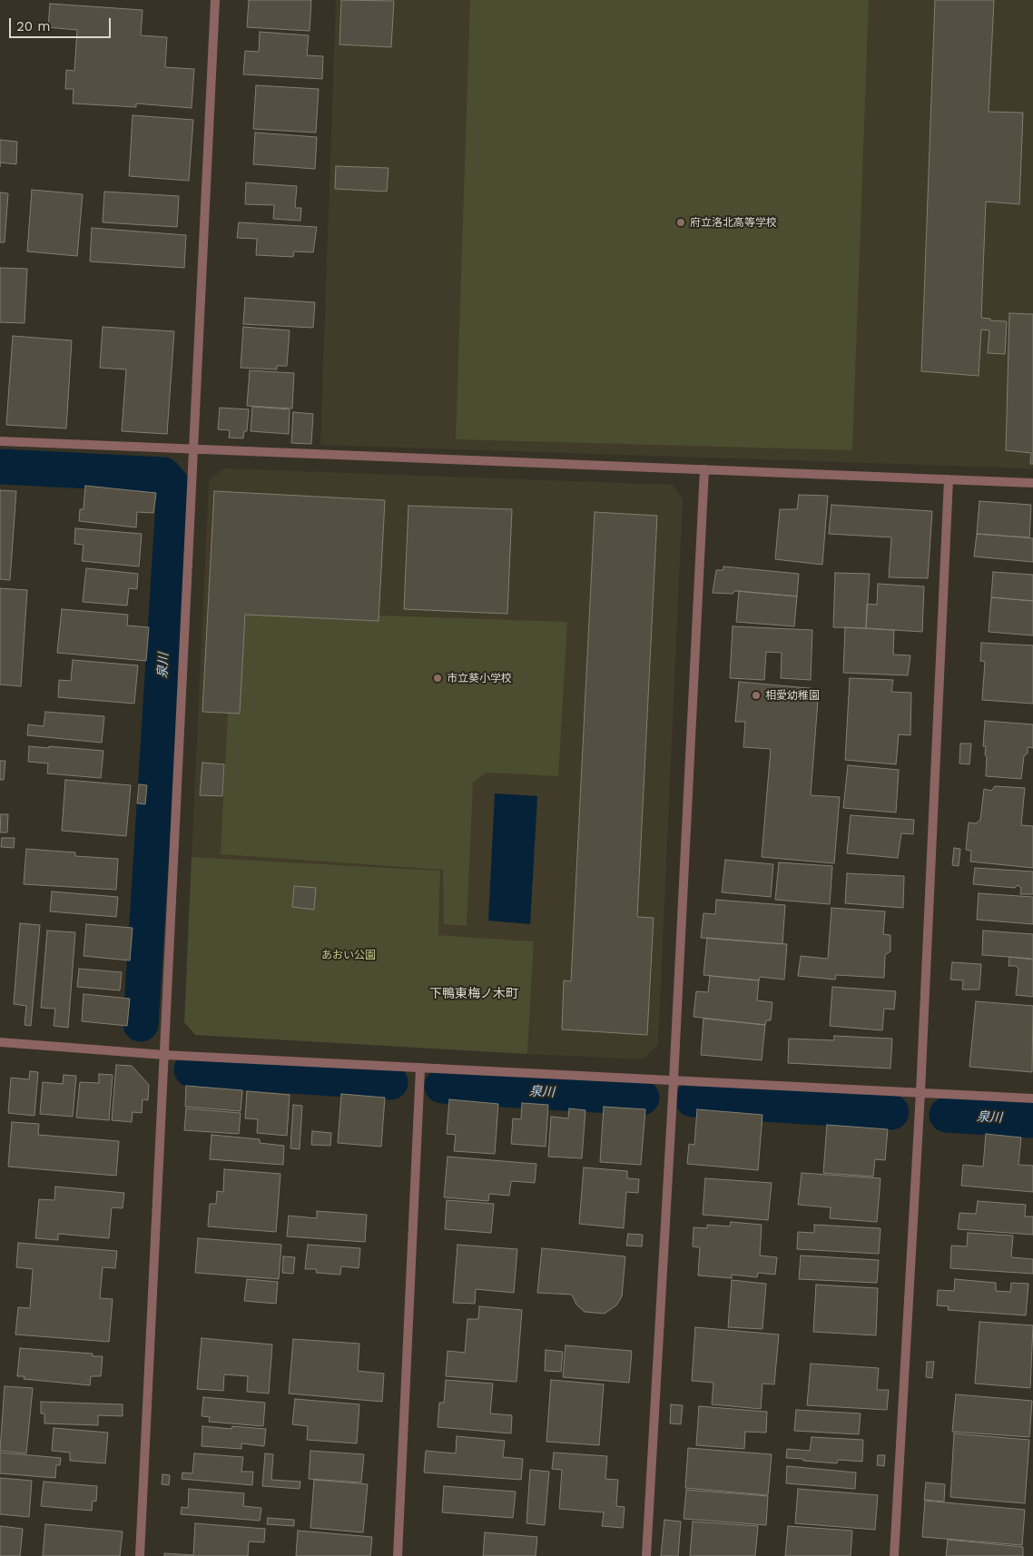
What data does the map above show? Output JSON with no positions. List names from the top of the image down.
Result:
{
  "districts": ["下鴨東梅ノ木町"],
  "water": ["泉川"],
  "parks": ["あおい公園"],
  "places": ["府立洛北高等学校", "市立葵小学校", "相愛幼稚園"],
  "scale_bar": "20 m"
}
